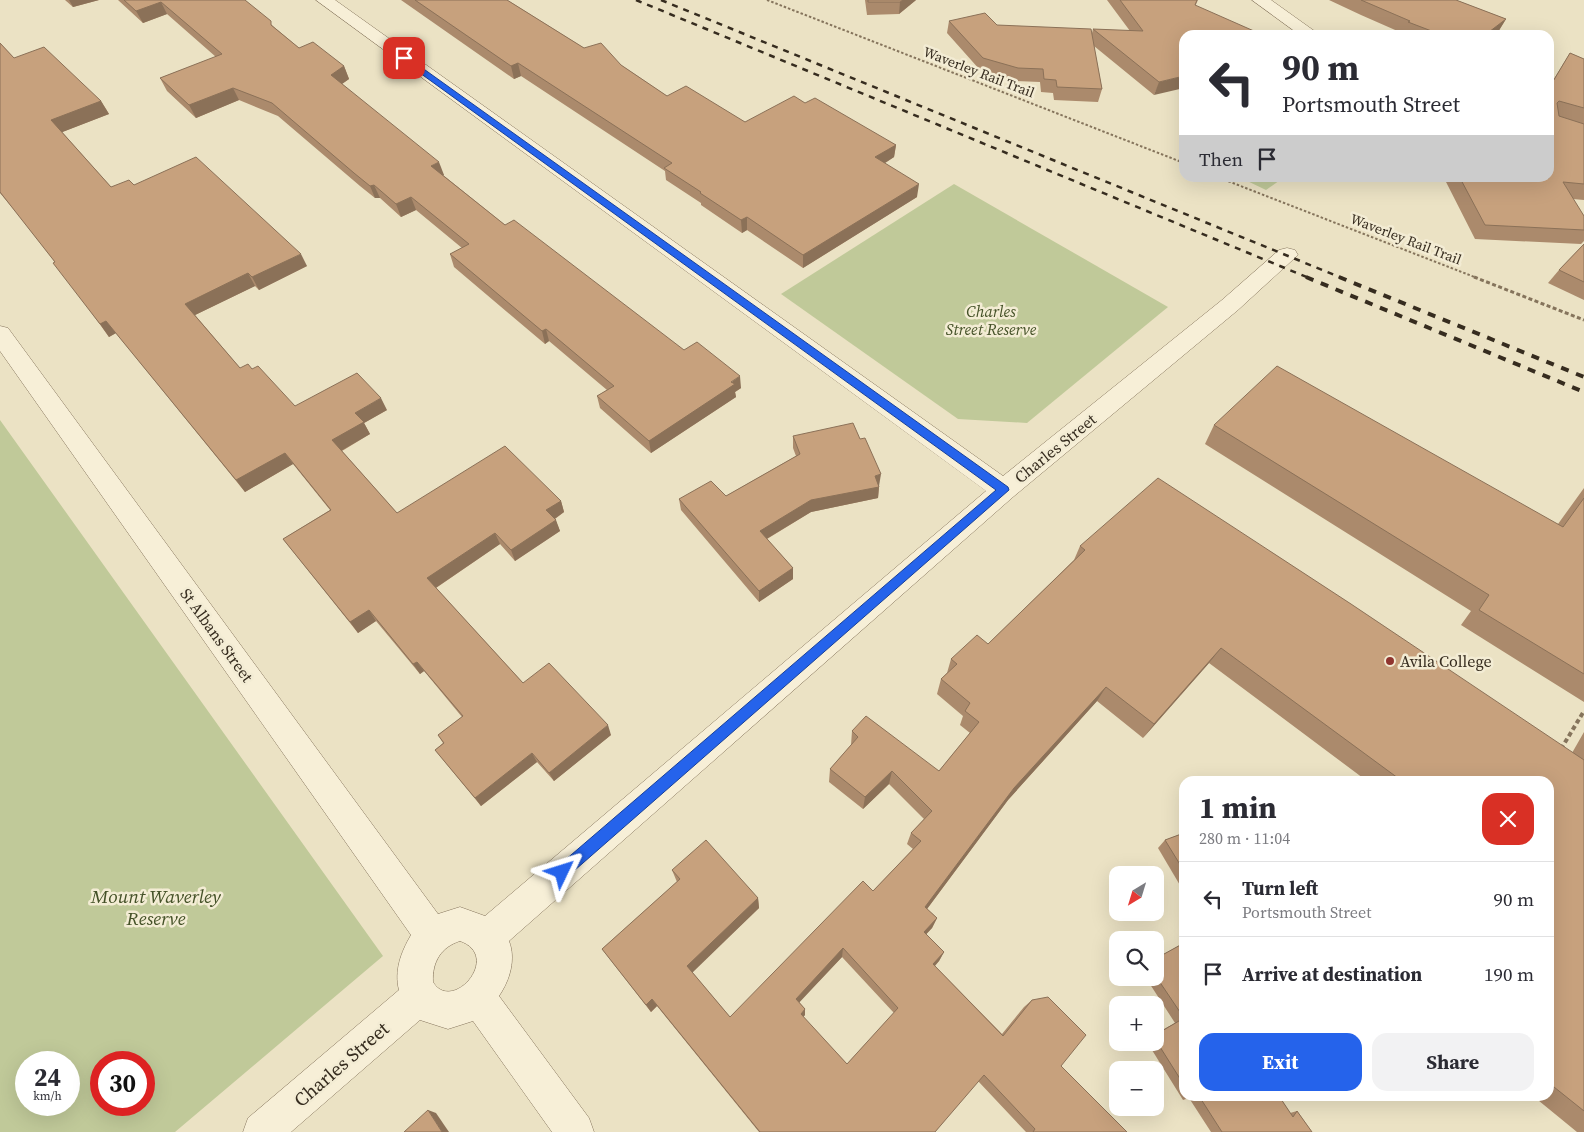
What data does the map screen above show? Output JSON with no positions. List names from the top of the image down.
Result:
{
  "streets": {
    "street": ["Charles Street", "St Albans Street"],
    "path": ["Waverley Rail Trail"]
  },
  "crossings": [
    ["Charles Street", "St Albans Street"]
  ],
  "parks": ["Charles Street Reserve", "Mount Waverley Reserve"],
  "places": ["Avila College"],
  "north": "bottom left",
  "page": {
    "turn": ["90 m", "Portsmouth Street"],
    "then": "Then",
    "heading": ["1 min", "280 m · 11:04"],
    "list": [
      {
        "name": "Turn left",
        "note": "Portsmouth Street",
        "value": "90 m"
      },
      {
        "name": "Arrive at destination",
        "value": "190 m"
      }
    ],
    "map_buttons": ["+", "−"],
    "buttons": ["Exit", "Share"],
    "speed": "24 km/h",
    "limit": "30"
  }
}
